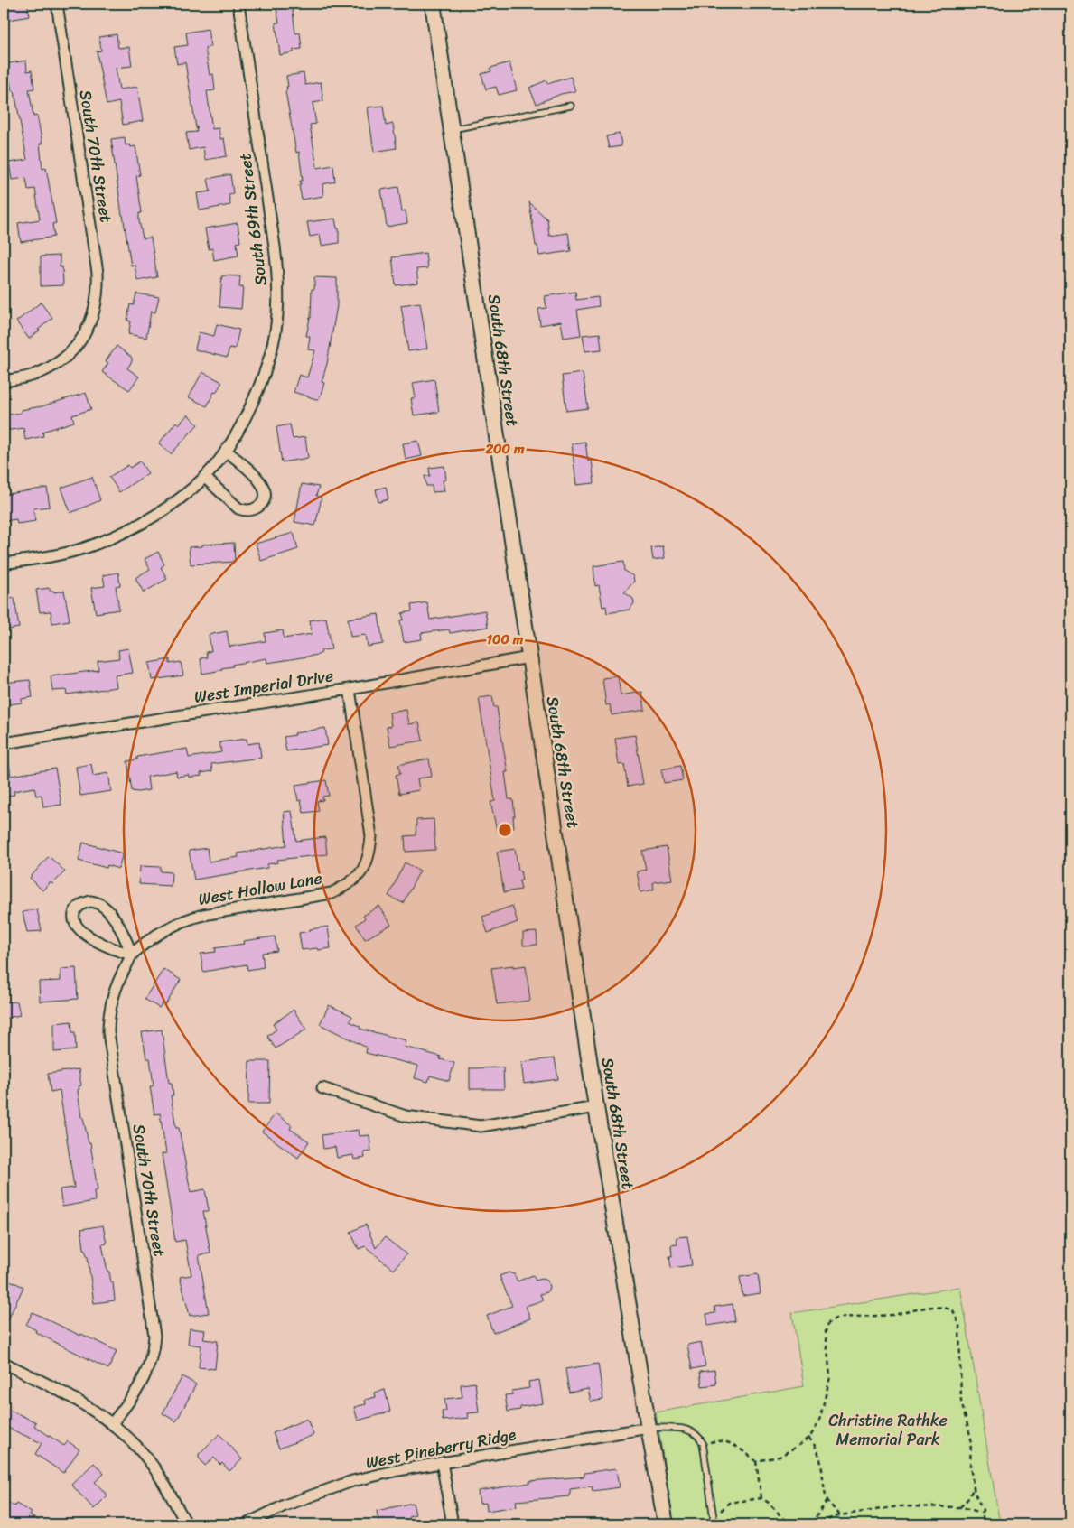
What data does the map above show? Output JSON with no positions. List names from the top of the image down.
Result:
{
  "streets": {
    "street": [
      "South 70th Street",
      "South 69th Street",
      "South 68th Street",
      "West Imperial Drive",
      "West Hollow Lane",
      "West Pineberry Ridge"
    ]
  },
  "crossings": [
    ["South 70th Street", "West Hollow Lane"],
    ["South 68th Street", "West Imperial Drive"],
    ["South 68th Street", "West Pineberry Ridge"],
    ["West Imperial Drive", "West Hollow Lane"]
  ],
  "parks": ["Christine Rathke Memorial Park"],
  "rings": ["200 m", "100 m"]
}
